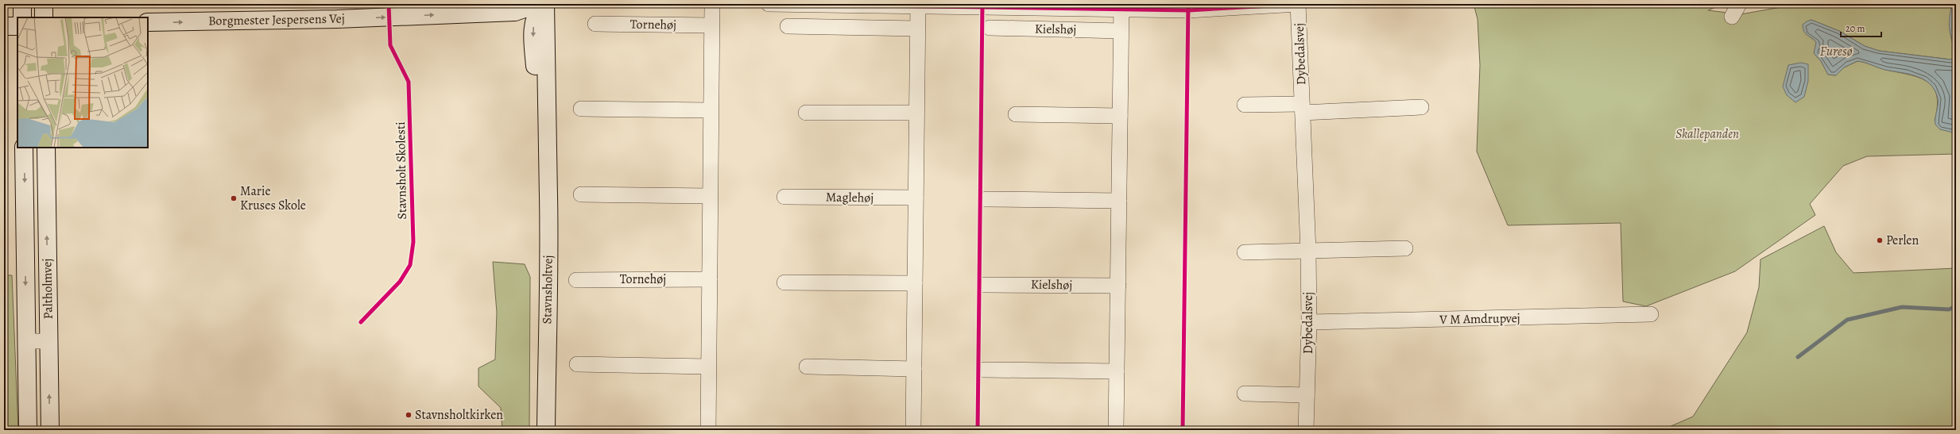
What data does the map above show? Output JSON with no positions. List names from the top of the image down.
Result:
{
  "streets": {
    "street": [
      "Borgmester Jespersens Vej",
      "Tornehøj",
      "Kielshøj",
      "Dybedalsvej",
      "Maglehøj",
      "Paltholmvej",
      "Stavnsholtvej",
      "V M Amdrupvej"
    ],
    "cycle path": ["Stavnsholt Skolesti"]
  },
  "crossings": [
    ["Dybedalsvej", "V M Amdrupvej"]
  ],
  "one_way": ["Borgmester Jespersens Vej"],
  "water": ["Furesø"],
  "parks": ["Skallepanden"],
  "places": ["Marie Kruses Skole", "Perlen", "Stavnsholtkirken"],
  "scale_bar": "20 m"
}
